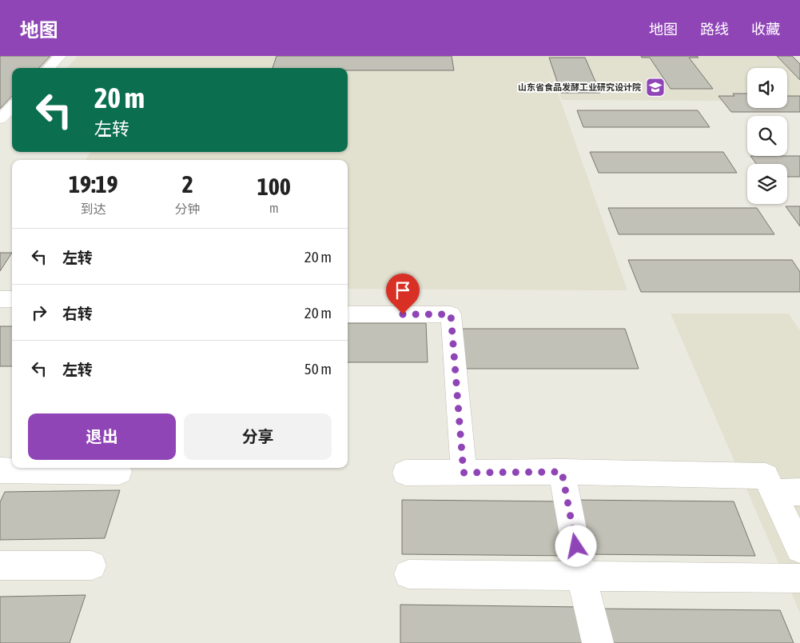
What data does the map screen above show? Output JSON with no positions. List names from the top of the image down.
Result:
{
  "places": {
    "school or university": ["山东省食品发酵工业研究设计院"]
  },
  "page": {
    "header": "地图",
    "nav": ["地图", "路线", "收藏"],
    "turn": ["20 m", "左转"],
    "eta": [
      "19:19",
      "到达",
      "2",
      "分钟",
      "100",
      "m"
    ],
    "list": [
      {
        "name": "左转",
        "value": "20 m"
      },
      {
        "name": "右转",
        "value": "20 m"
      },
      {
        "name": "左转",
        "value": "50 m"
      }
    ],
    "buttons": ["退出", "分享"]
  }
}
